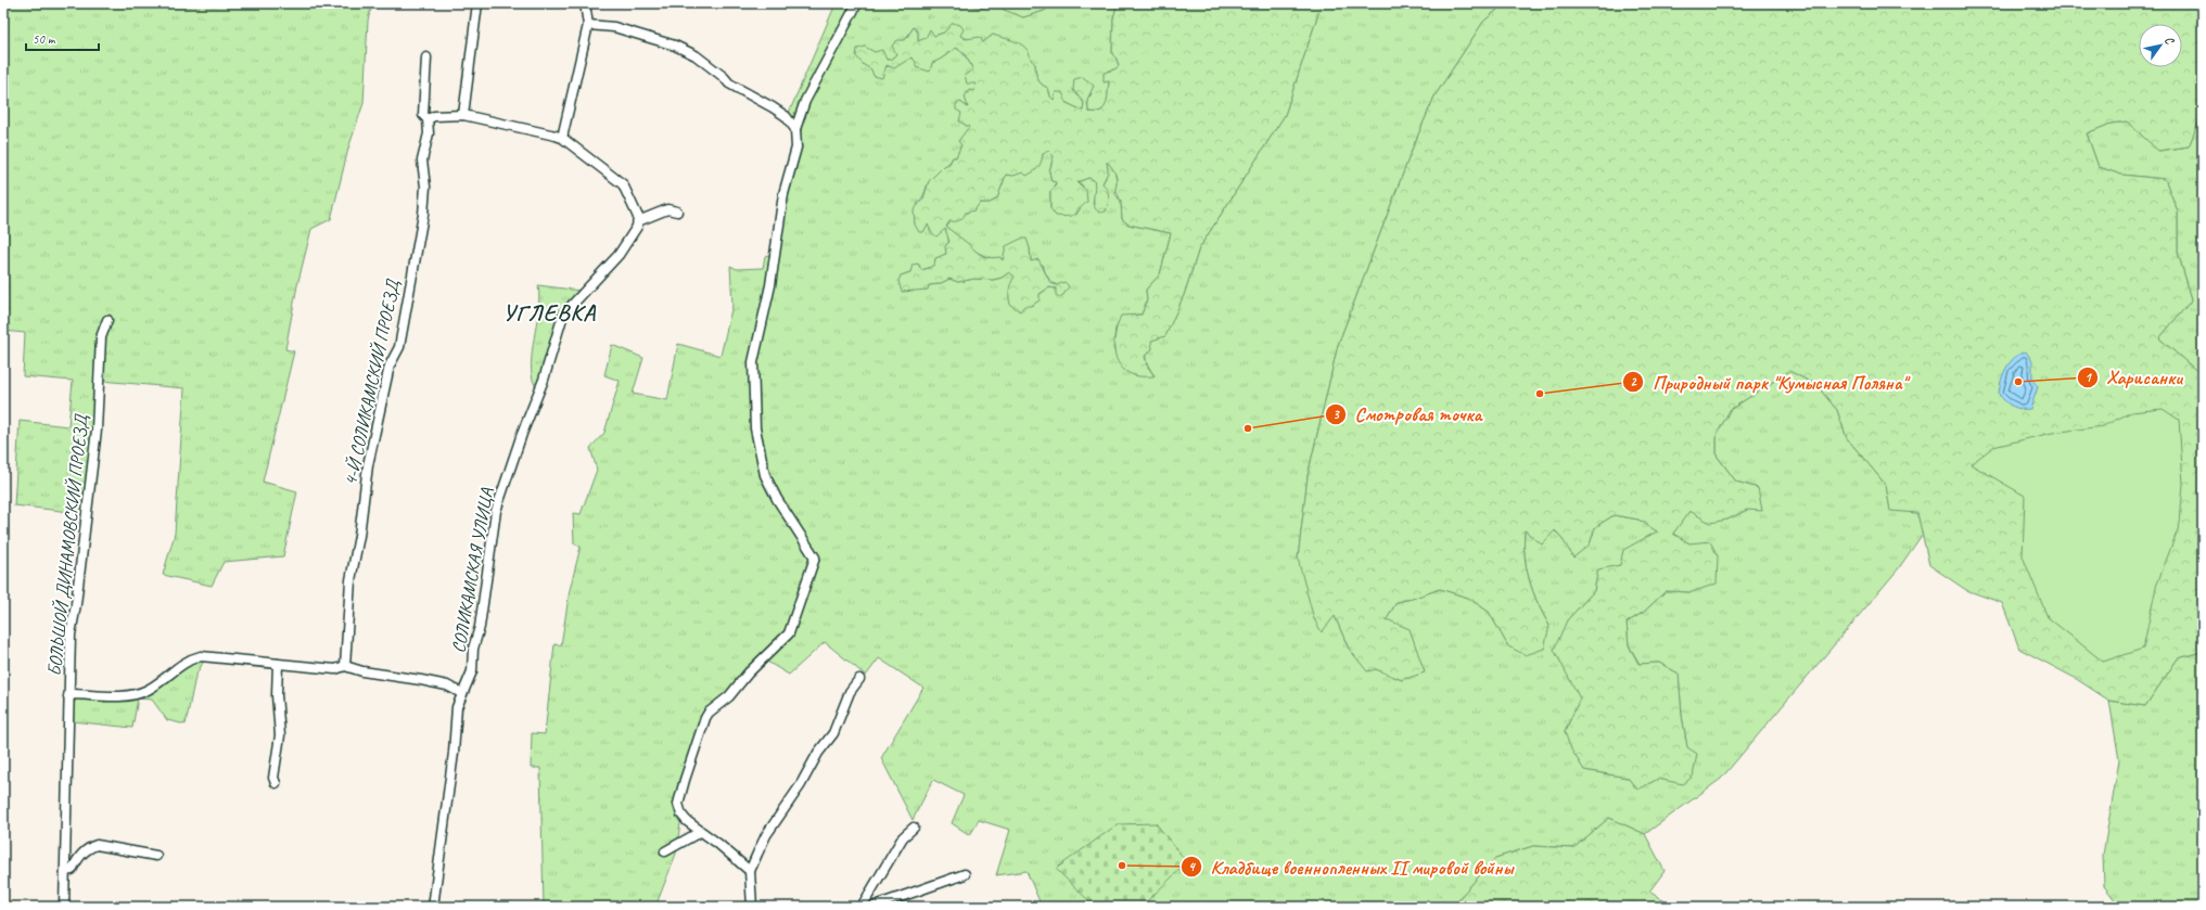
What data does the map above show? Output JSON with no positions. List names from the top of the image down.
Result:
{
  "streets": {
    "street": ["4-Й СОЛИКАМСКИЙ ПРОЕЗД", "БОЛЬШОЙ ДИНАМОВСКИЙ ПРОЕЗД", "СОЛИКАМСКАЯ УЛИЦА"]
  },
  "districts": ["УГЛЕВКА"],
  "places": [
    "Харисанки",
    "Природный парк \"Кумысная Поляна\"",
    "Смотровая точка",
    "Кладбище военнопленных II мировой войны"
  ],
  "scale_bar": "50 m",
  "north": "top right"
}
